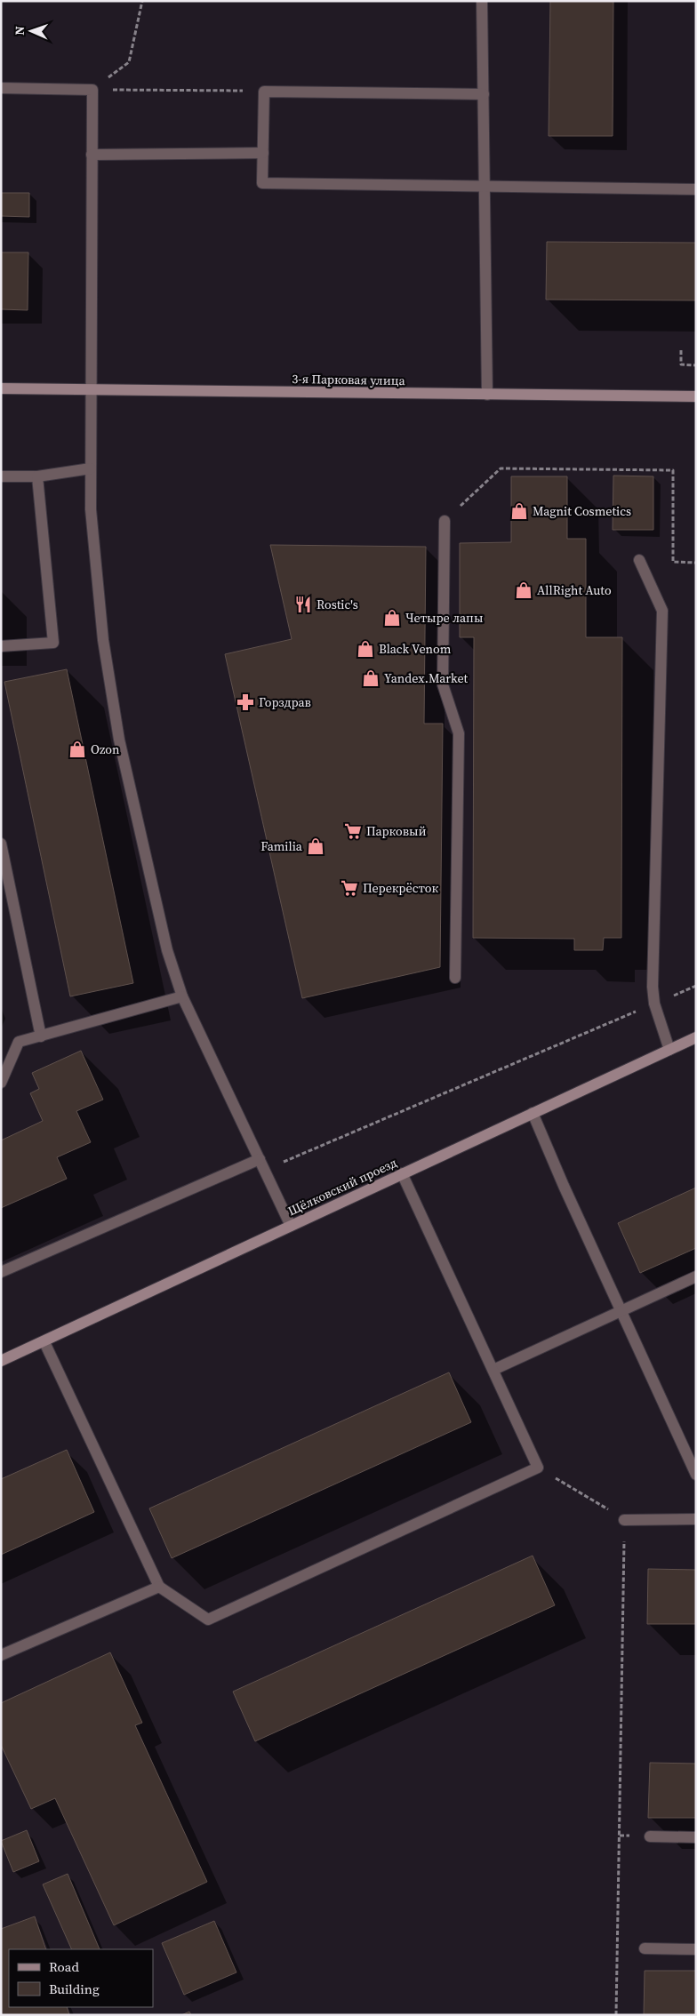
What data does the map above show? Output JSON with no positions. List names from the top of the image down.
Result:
{
  "streets": {
    "street": ["3-я Парковая улица", "Щёлковский проезд"]
  },
  "places": {
    "shop": [
      "Magnit Cosmetics",
      "AllRight Auto",
      "Четыре лапы",
      "Black Venom",
      "Yandex.Market",
      "Ozon",
      "Familia"
    ],
    "restaurant": ["Rostiс's"],
    "pharmacy": ["Горздрав"],
    "supermarket": ["Парковый", "Перекрёсток"]
  },
  "legend": ["Road", "Building"],
  "north": "left"
}
